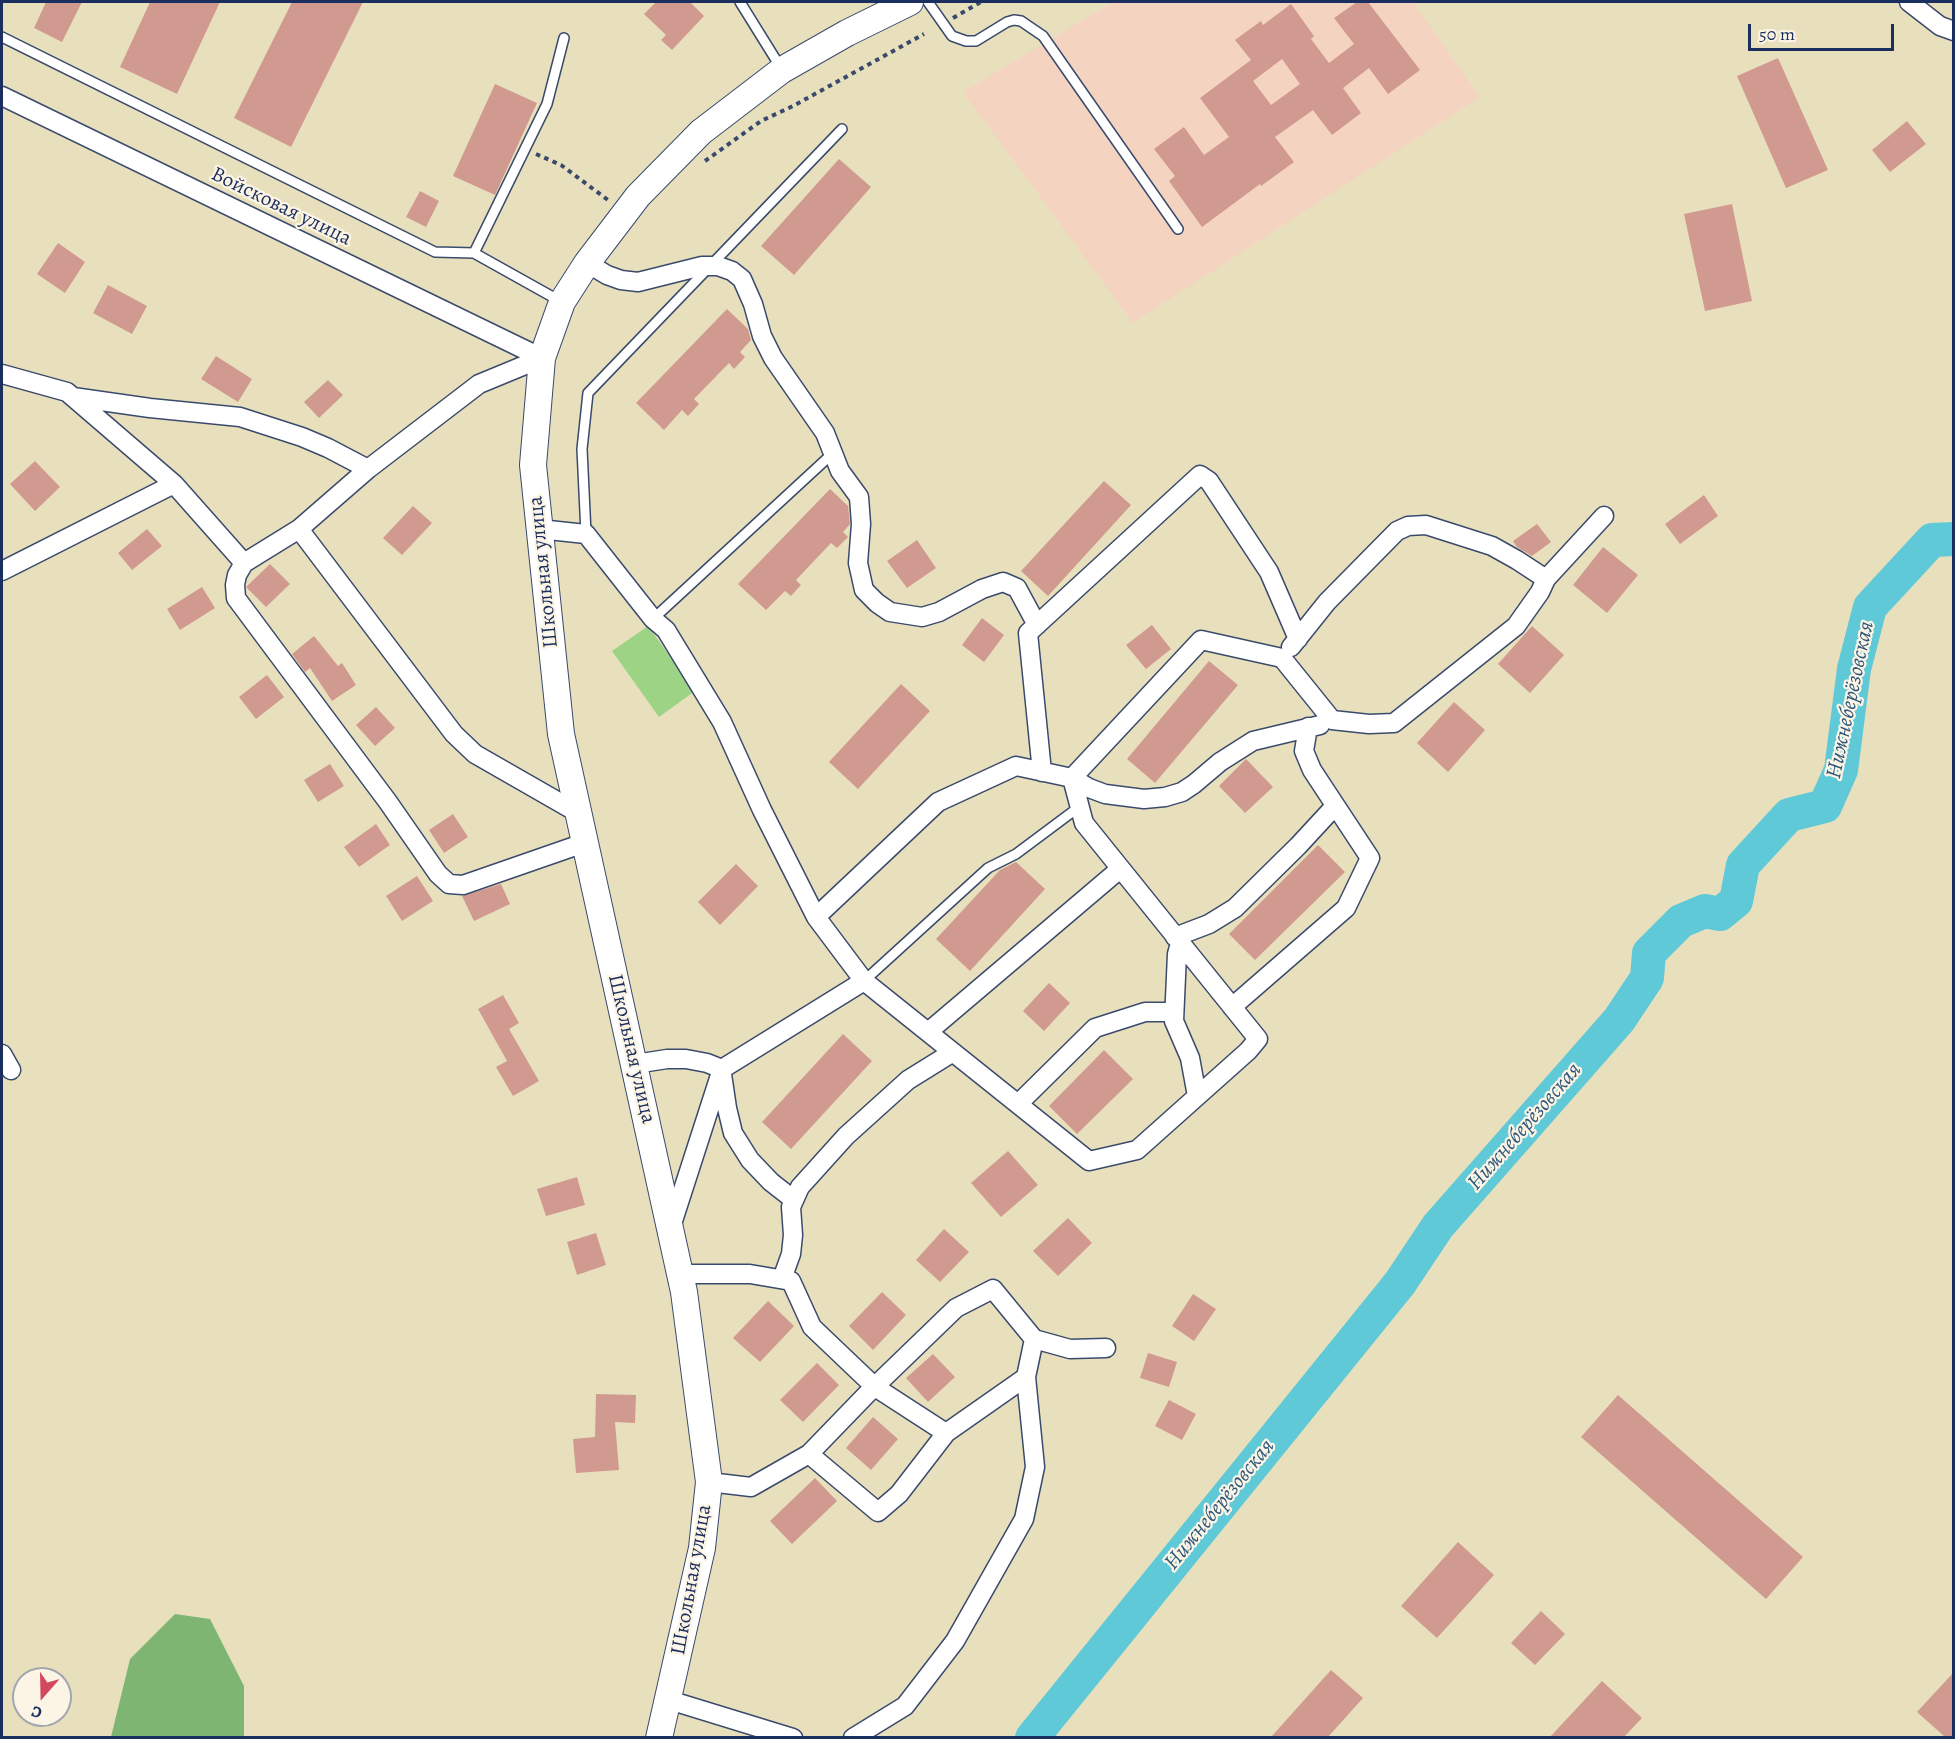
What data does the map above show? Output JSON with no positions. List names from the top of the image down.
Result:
{
  "streets": {
    "street": ["Войсковая улица", "Школьная улица"]
  },
  "crossings": [
    ["Войсковая улица", "Школьная улица"]
  ],
  "water": ["Нижнеберёзовская"],
  "scale_bar": "50 m",
  "north": "bottom"
}
